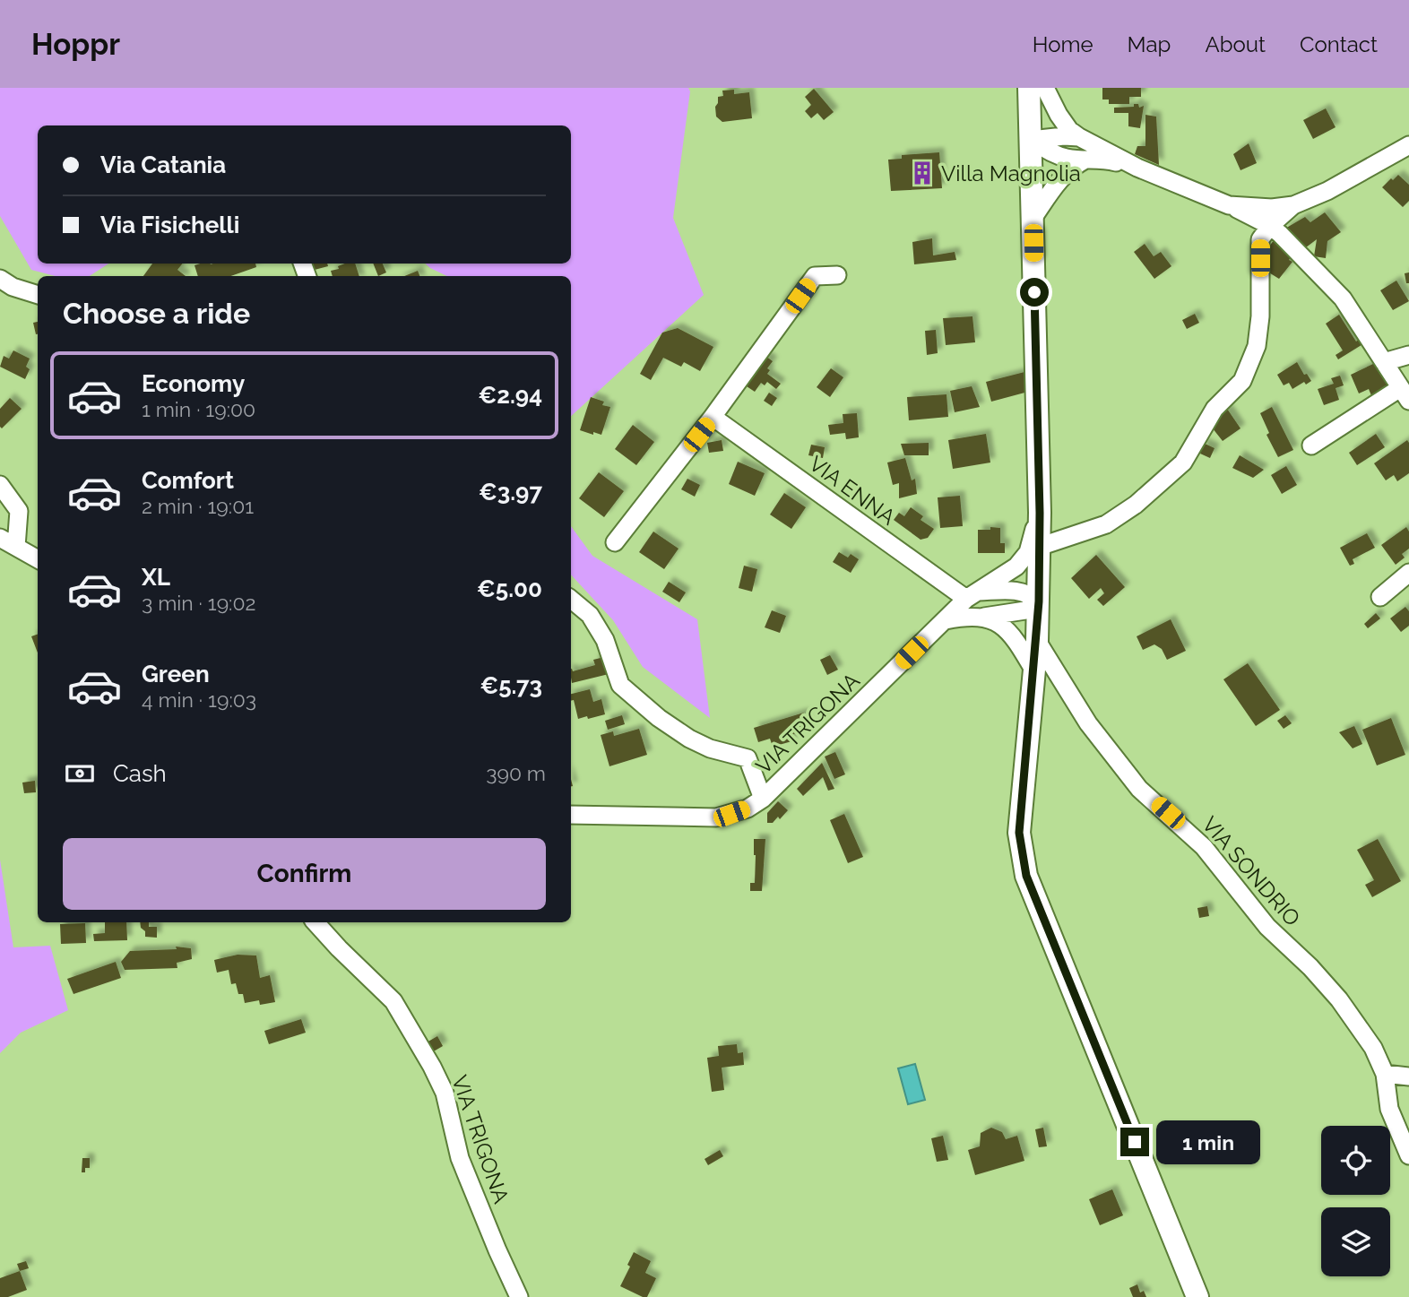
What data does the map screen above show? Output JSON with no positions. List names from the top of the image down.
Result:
{
  "streets": {
    "street": ["VIA ENNA", "VIA TRIGONA", "VIA SONDRIO"]
  },
  "crossings": [
    ["VIA ENNA", "VIA TRIGONA"]
  ],
  "places": {
    "building": ["Villa Magnolia"]
  },
  "page": {
    "header": "Hoppr",
    "nav": [
      "Home",
      "Map",
      "About",
      "Contact"
    ],
    "banner": ["Via Catania", "Via Fisichelli"],
    "heading": "Choose a ride",
    "list": [
      {
        "name": "Economy",
        "note": "1 min · 19:00",
        "value": "€2.94"
      },
      {
        "name": "Comfort",
        "note": "2 min · 19:01",
        "value": "€3.97"
      },
      {
        "name": "XL",
        "note": "3 min · 19:02",
        "value": "€5.00"
      },
      {
        "name": "Green",
        "note": "4 min · 19:03",
        "value": "€5.73"
      }
    ],
    "pay": ["Cash", "390 m"],
    "buttons": "Confirm",
    "bubble": "1 min"
  }
}
